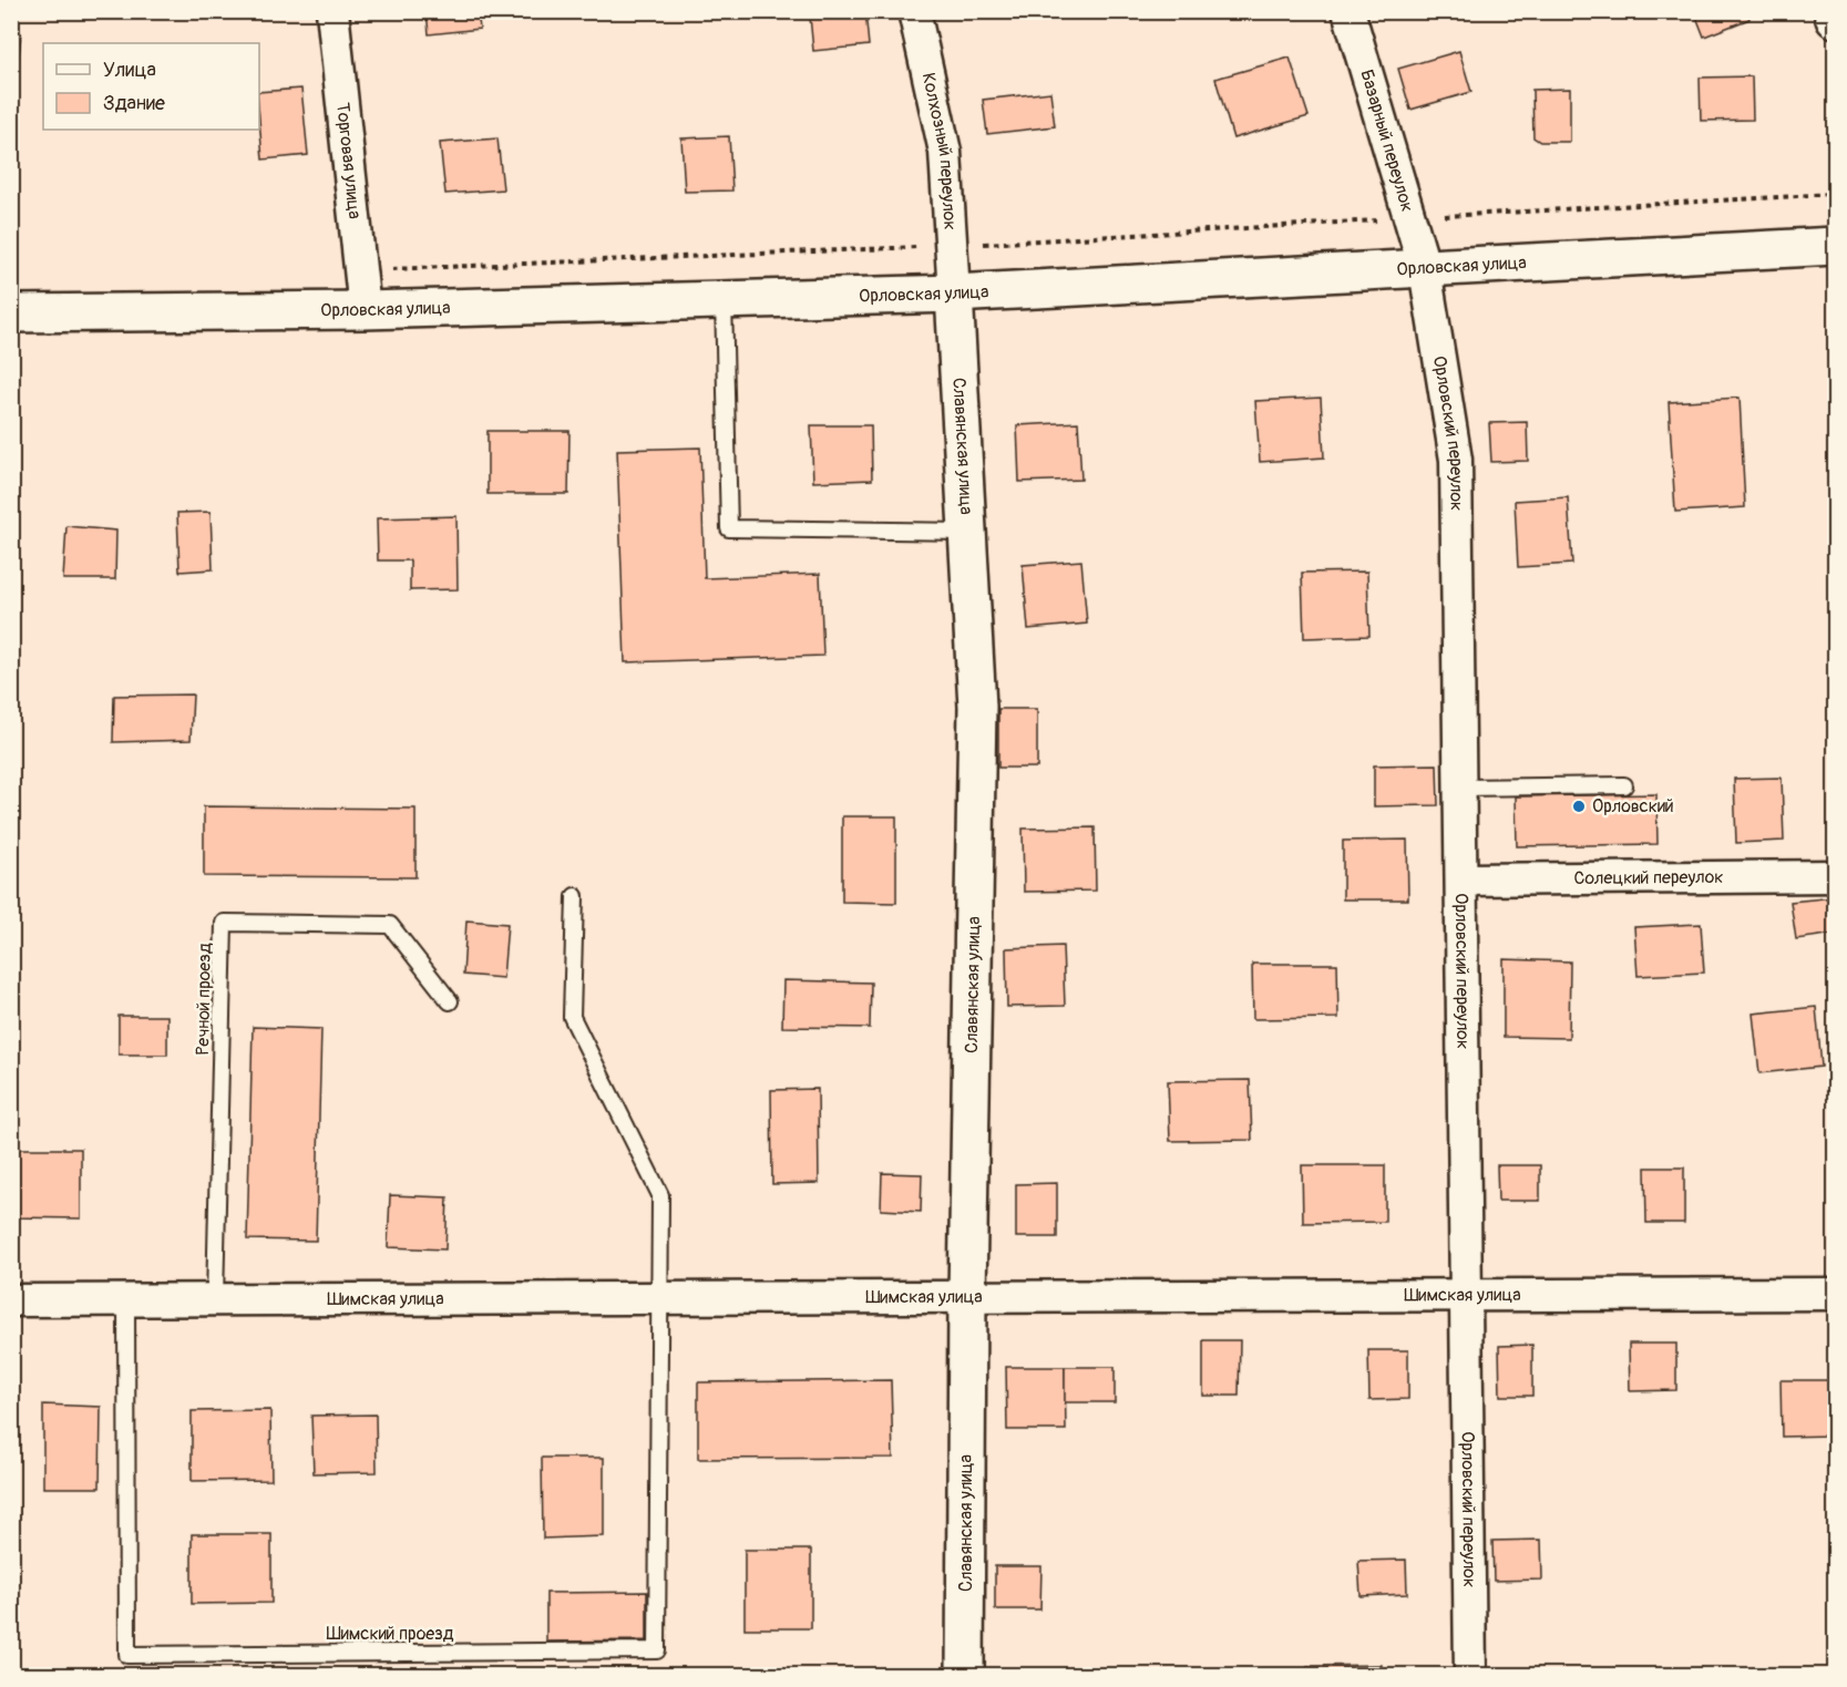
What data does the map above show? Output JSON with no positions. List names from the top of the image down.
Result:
{
  "streets": {
    "street": [
      "Базарный переулок",
      "Колхозный переулок",
      "Торговая улица",
      "Орловская улица",
      "Орловский переулок",
      "Славянская улица",
      "Солецкий переулок",
      "Шимская улица"
    ],
    "lane": ["Речной проезд", "Шимский проезд"]
  },
  "crossings": [
    ["Базарный переулок", "Орловская улица"],
    ["Базарный переулок", "Орловский переулок"],
    ["Колхозный переулок", "Орловская улица"],
    ["Колхозный переулок", "Славянская улица"],
    ["Торговая улица", "Орловская улица"],
    ["Орловская улица", "Орловский переулок"],
    ["Орловская улица", "Славянская улица"],
    ["Орловский переулок", "Солецкий переулок"],
    ["Орловский переулок", "Шимская улица"],
    ["Славянская улица", "Шимская улица"],
    ["Речной проезд", "Шимская улица"],
    ["Шимская улица", "Шимский проезд"]
  ],
  "places": ["Орловский"],
  "legend": ["Улица", "Здание"]
}
